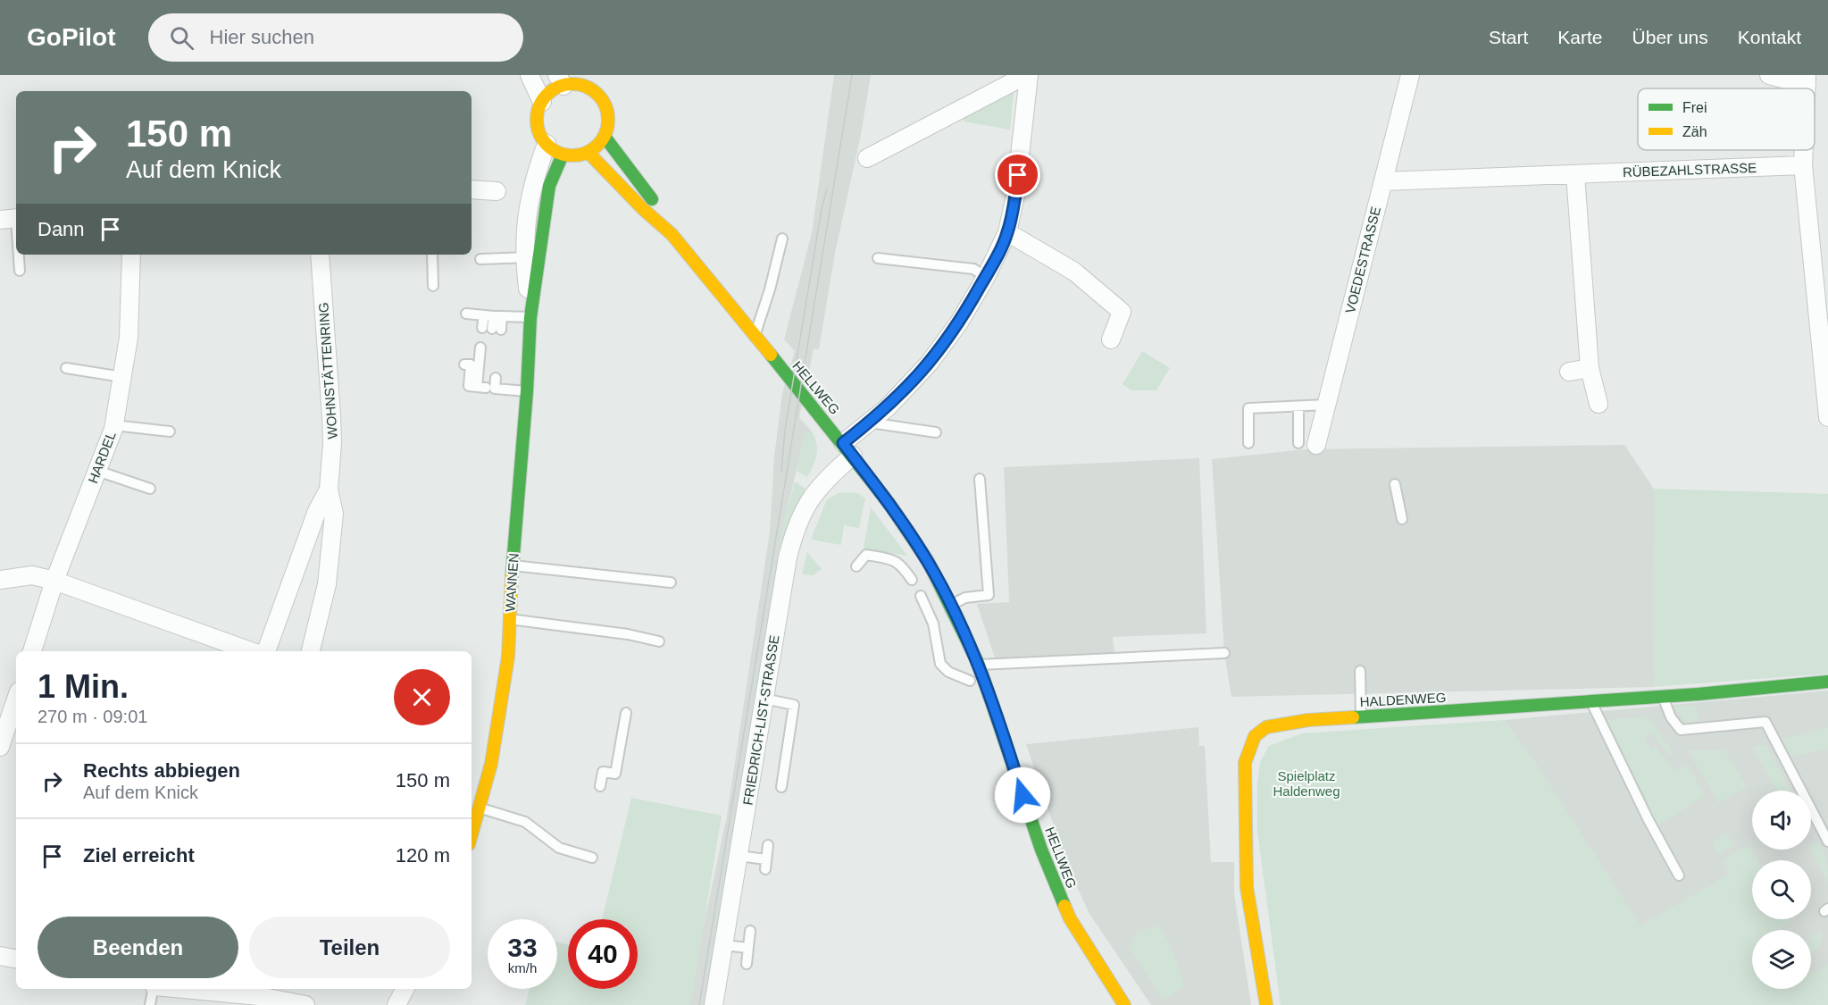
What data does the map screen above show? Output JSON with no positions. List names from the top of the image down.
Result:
{
  "streets": {
    "street": [
      "RÜBEZAHLSTRASSE",
      "VOEDESTRASSE",
      "WOHNSTÄTTENRING",
      "HELLWEG",
      "HARDEL",
      "WANNEN",
      "HALDENWEG",
      "FRIEDRICH-LIST-STRASSE"
    ]
  },
  "crossings": [
    ["RÜBEZAHLSTRASSE", "VOEDESTRASSE"],
    ["HELLWEG", "WANNEN"],
    ["HELLWEG", "FRIEDRICH-LIST-STRASSE"]
  ],
  "parks": ["Spielplatz Haldenweg"],
  "legend": ["Frei", "Zäh"],
  "page": {
    "header": "GoPilot",
    "search": "Hier suchen",
    "nav": [
      "Start",
      "Karte",
      "Über uns",
      "Kontakt"
    ],
    "turn": ["150 m", "Auf dem Knick"],
    "then": "Dann",
    "heading": ["1 Min.", "270 m · 09:01"],
    "list": [
      {
        "name": "Rechts abbiegen",
        "note": "Auf dem Knick",
        "value": "150 m"
      },
      {
        "name": "Ziel erreicht",
        "value": "120 m"
      }
    ],
    "buttons": ["Beenden", "Teilen"],
    "speed": "33 km/h",
    "limit": "40"
  }
}
